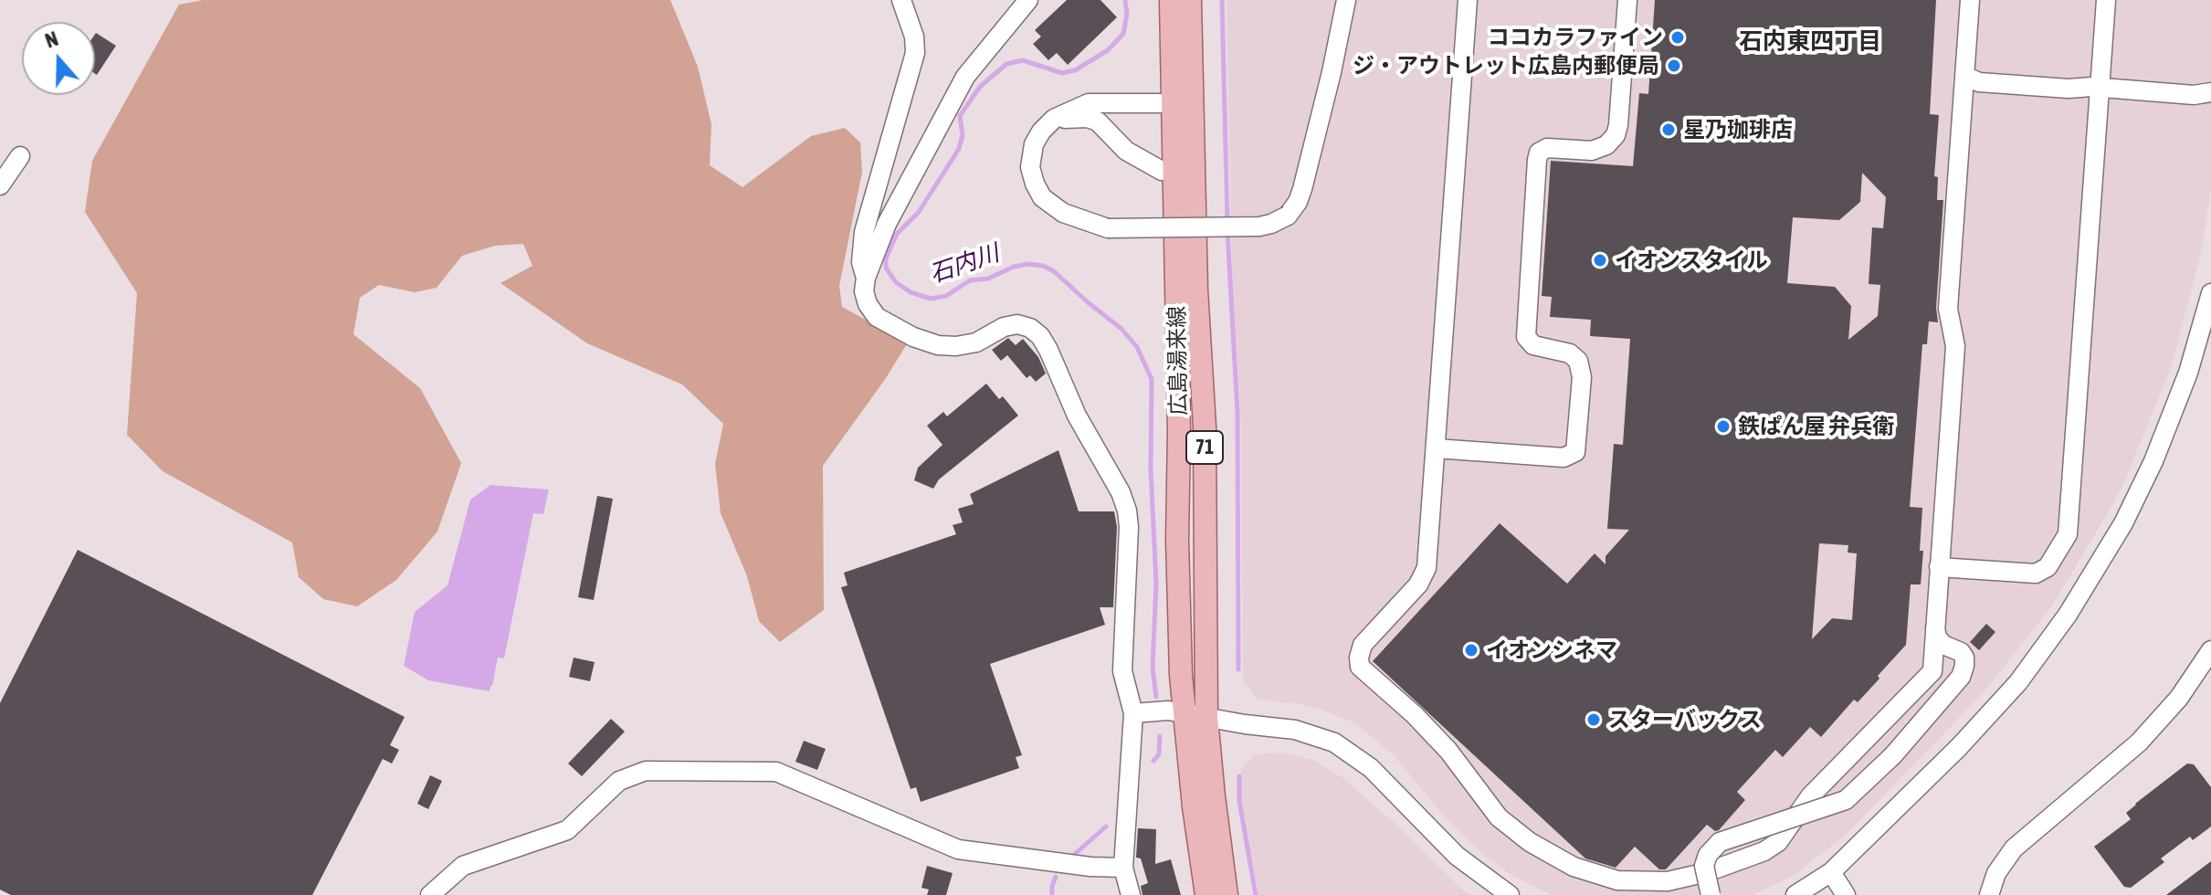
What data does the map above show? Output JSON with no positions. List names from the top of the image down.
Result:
{
  "streets": {
    "main road": ["広島湯来線", "71"]
  },
  "districts": ["石内東四丁目"],
  "water": ["石内川"],
  "places": [
    "ココカラファイン",
    "ジ・アウトレット広島内郵便局",
    "星乃珈琲店",
    "イオンスタイル",
    "鉄ぱん屋 弁兵衛",
    "イオンシネマ",
    "スターバックス"
  ],
  "north": "top"
}
